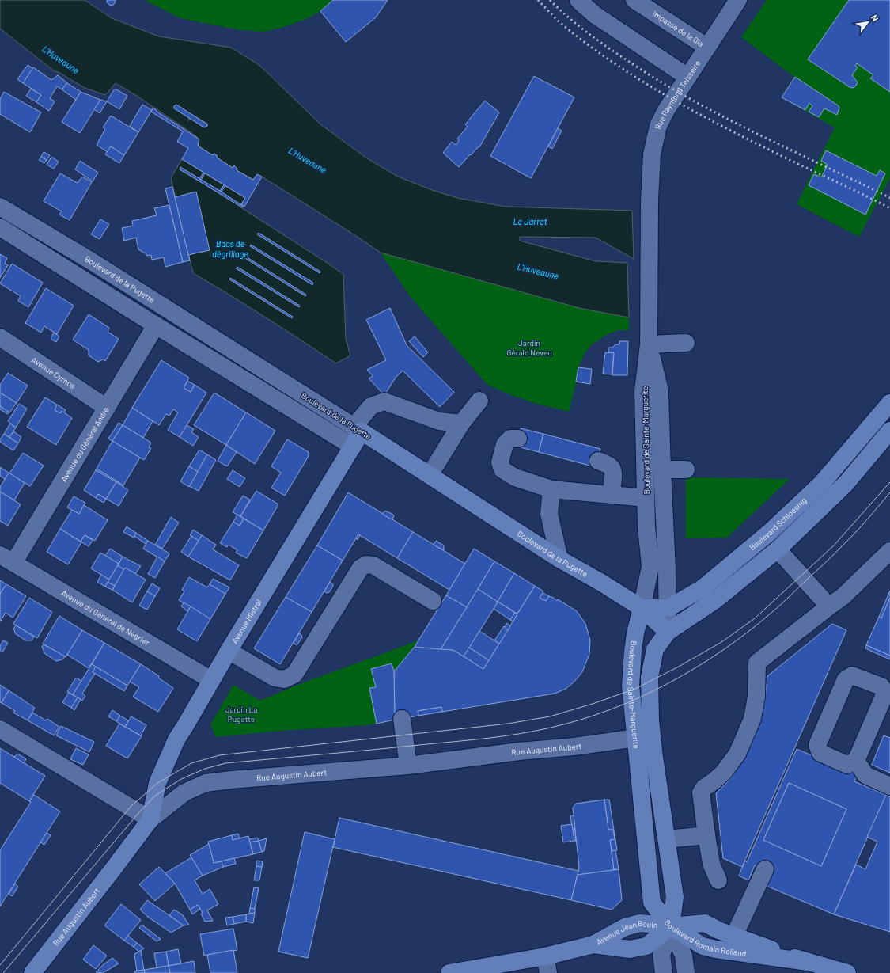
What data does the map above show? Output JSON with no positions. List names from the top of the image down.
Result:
{
  "streets": {
    "main road": [
      "Boulevard de la Pugette",
      "Boulevard de Sainte-Marguerite",
      "Boulevard Schloesing",
      "Avenue Mistral",
      "Rue Augustin Aubert",
      "Avenue Jean Bouin",
      "Boulevard Romain Rolland"
    ],
    "street": [
      "Impasse de la Ola",
      "Rue Raymond Teisseire",
      "Avenue Cyrnos",
      "Avenue du Général André",
      "Avenue du Général de Négrier"
    ]
  },
  "crossings": [
    ["Impasse de la Ola", "Rue Raymond Teisseire"],
    ["Rue Raymond Teisseire", "Boulevard de Sainte-Marguerite"],
    ["Boulevard de la Pugette", "Boulevard de Sainte-Marguerite"],
    ["Boulevard de la Pugette", "Avenue Mistral"],
    ["Avenue Cyrnos", "Avenue du Général André"],
    ["Boulevard de Sainte-Marguerite", "Boulevard Schloesing"],
    ["Boulevard de Sainte-Marguerite", "Rue Augustin Aubert"],
    ["Boulevard de Sainte-Marguerite", "Avenue Jean Bouin"],
    ["Boulevard de Sainte-Marguerite", "Boulevard Romain Rolland"],
    ["Avenue du Général André", "Avenue du Général de Négrier"],
    ["Avenue du Général de Négrier", "Avenue Mistral"],
    ["Avenue Mistral", "Rue Augustin Aubert"],
    ["Avenue Jean Bouin", "Boulevard Romain Rolland"]
  ],
  "water": ["L'Huveaune", "Le Jarret", "Bacs de dégrillage"],
  "parks": ["Jardin Gérald Neveu", "Jardin La Pugette"],
  "north": "top right"
}
